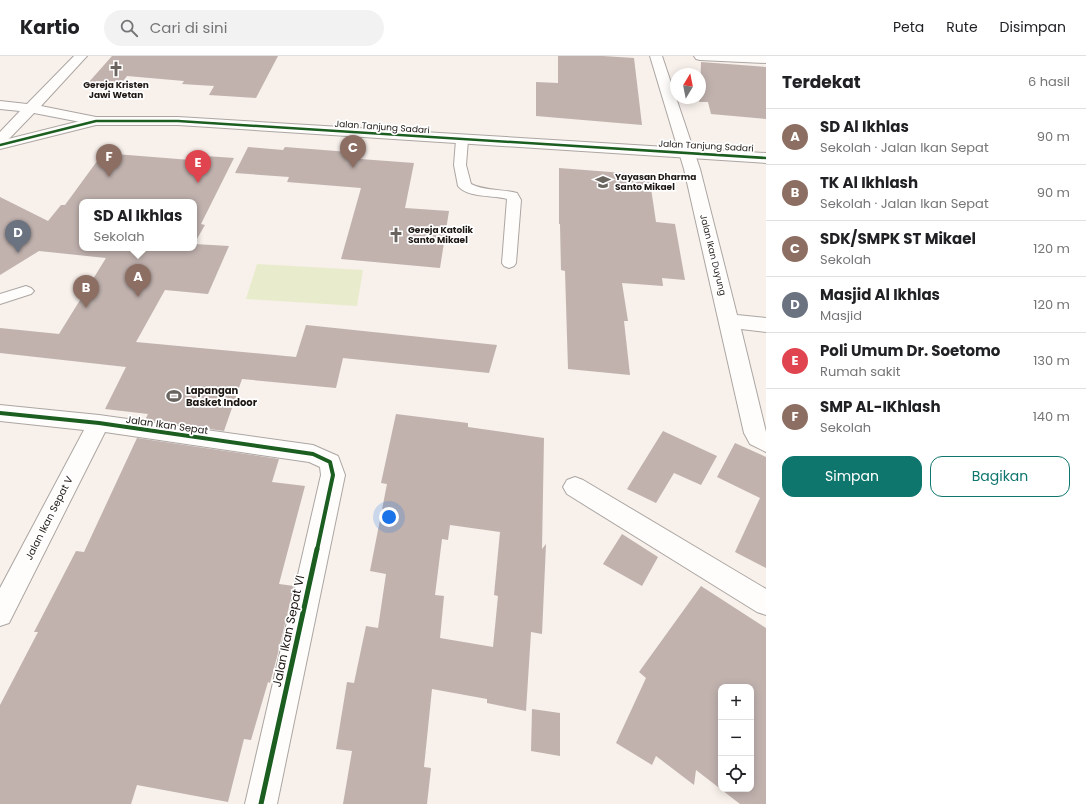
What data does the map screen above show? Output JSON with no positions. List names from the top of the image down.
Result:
{
  "streets": {
    "street": [
      "Jalan Tanjung Sadari",
      "Jalan Ikan Duyung",
      "Jalan Ikan Sepat",
      "Jalan Ikan Sepat V",
      "Jalan Ikan Sepat VI"
    ]
  },
  "crossings": [
    ["Jalan Tanjung Sadari", "Jalan Ikan Duyung"],
    ["Jalan Ikan Sepat", "Jalan Ikan Sepat V"],
    ["Jalan Ikan Sepat", "Jalan Ikan Sepat VI"]
  ],
  "places": {
    "church": ["Gereja Kristen Jawi Wetan", "Gereja Katolik Santo Mikael"],
    "school or university": ["Yayasan Dharma Santo Mikael"],
    "sports": ["Lapangan Basket Indoor"]
  },
  "north": "top",
  "page": {
    "header": "Kartio",
    "search": "Cari di sini",
    "nav": ["Peta", "Rute", "Disimpan"],
    "heading": ["Terdekat", "6 hasil"],
    "list": [
      {
        "mark": "A",
        "name": "SD Al Ikhlas",
        "note": "Sekolah · Jalan Ikan Sepat",
        "value": "90 m"
      },
      {
        "mark": "B",
        "name": "TK Al Ikhlash",
        "note": "Sekolah · Jalan Ikan Sepat",
        "value": "90 m"
      },
      {
        "mark": "C",
        "name": "SDK/SMPK ST Mikael",
        "note": "Sekolah",
        "value": "120 m"
      },
      {
        "mark": "D",
        "name": "Masjid Al Ikhlas",
        "note": "Masjid",
        "value": "120 m"
      },
      {
        "mark": "E",
        "name": "Poli Umum Dr. Soetomo",
        "note": "Rumah sakit",
        "value": "130 m"
      },
      {
        "mark": "F",
        "name": "SMP AL-IKhlash",
        "note": "Sekolah",
        "value": "140 m"
      }
    ],
    "pins": [
      "C",
      "F",
      "E",
      "D",
      "A",
      "B"
    ],
    "popup": ["SD Al Ikhlas", "Sekolah"],
    "buttons": ["Simpan", "Bagikan"],
    "map_buttons": ["+", "−"]
  }
}
